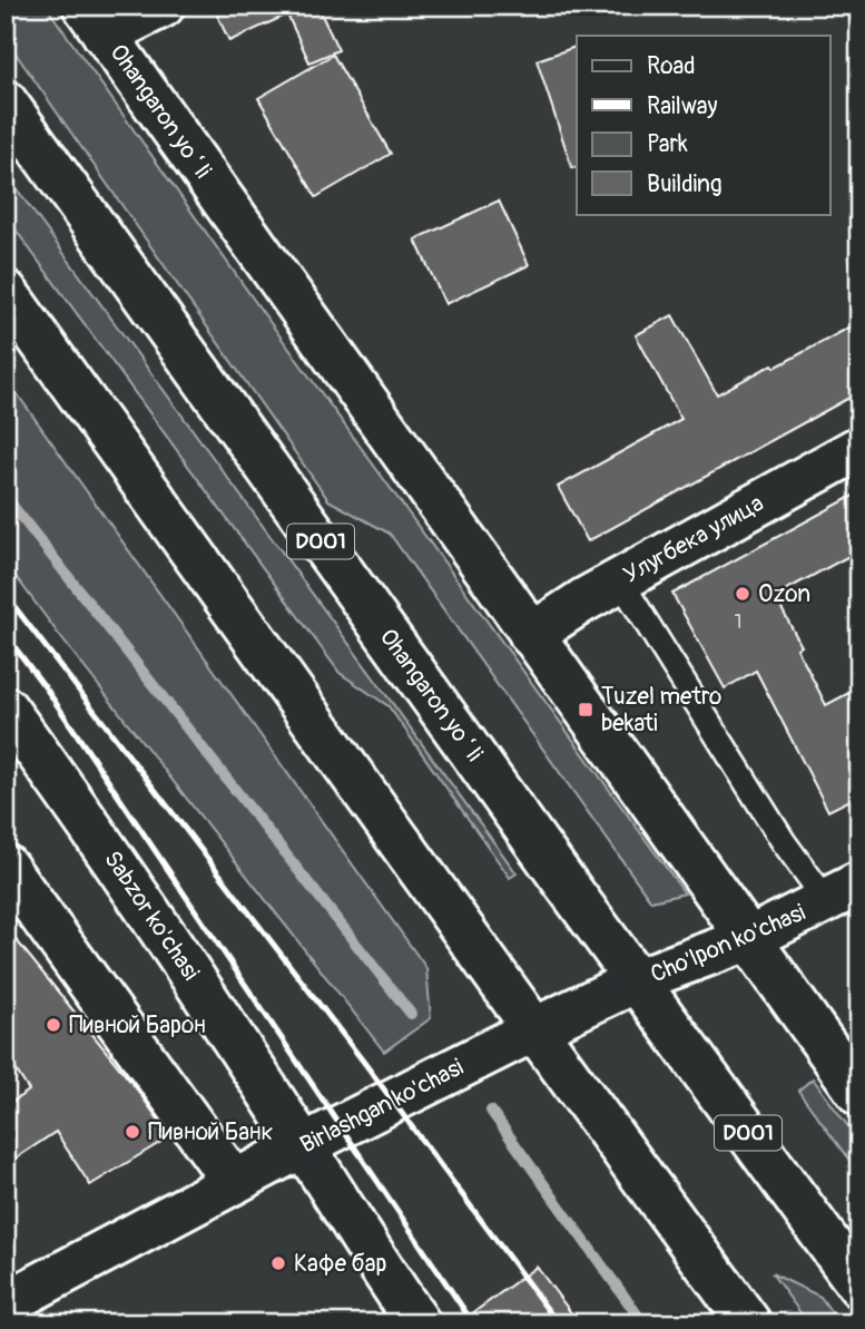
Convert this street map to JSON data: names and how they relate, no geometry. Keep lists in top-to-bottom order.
{
  "streets": {
    "main road": [
      "Ohangaron yoʻli",
      "Улугбека улица",
      "D001",
      "Sabzor ko'chasi",
      "Cho'lpon ko'chasi",
      "Birlashgan ko'chasi"
    ]
  },
  "crossings": [
    ["Ohangaron yoʻli", "Улугбека улица"],
    ["Ohangaron yoʻli", "Cho'lpon ko'chasi"],
    ["Ohangaron yoʻli", "Birlashgan ko'chasi"],
    ["Sabzor ko'chasi", "Birlashgan ko'chasi"],
    ["Cho'lpon ko'chasi", "Birlashgan ko'chasi"]
  ],
  "places": {
    "other": [
      "Ozon",
      "Пивной Барон",
      "Пивной Банк",
      "Кафе бар"
    ],
    "transit": ["Tuzel metro bekati"]
  },
  "house_numbers": ["1"],
  "legend": [
    "Road",
    "Railway",
    "Park",
    "Building"
  ]
}
